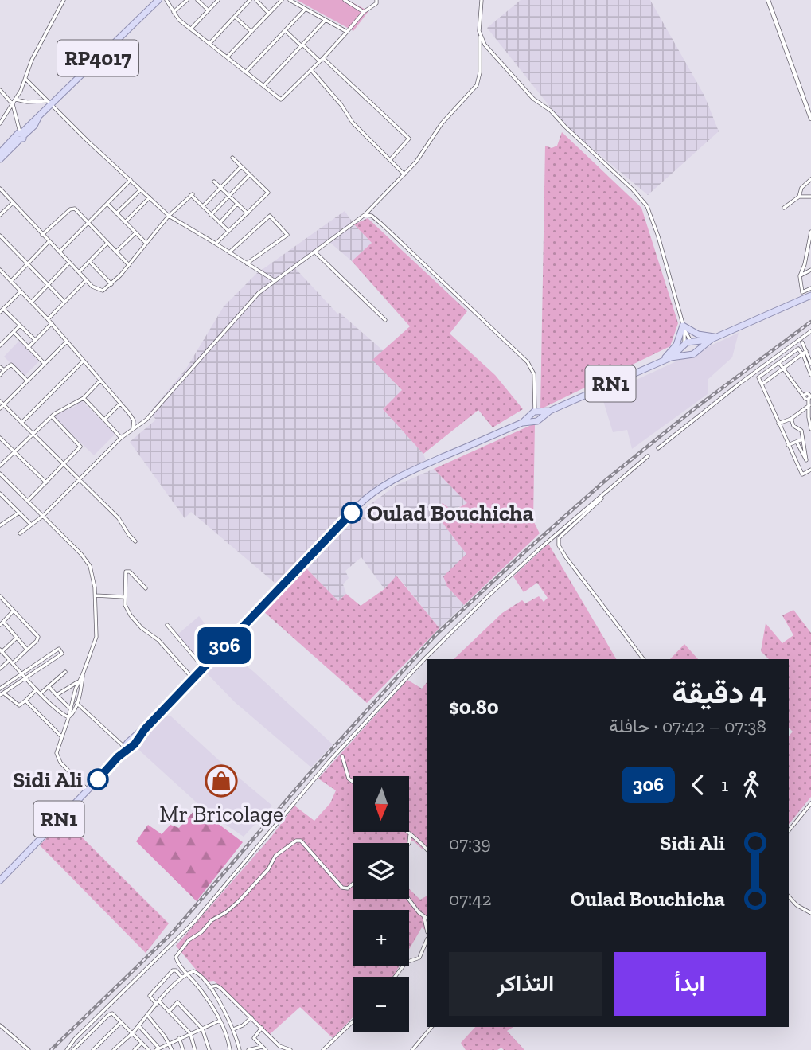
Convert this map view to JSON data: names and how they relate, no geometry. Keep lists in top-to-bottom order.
{
  "streets": {
    "main road": ["RP4017", "RN1"]
  },
  "places": {
    "other": ["Oulad Bouchicha", "Sidi Ali"],
    "shop": ["Mr Bricolage"]
  },
  "lines": ["bus line 306"],
  "north": "bottom",
  "page": {
    "on_map": "306",
    "heading": ["4 دقيقة", "07:38 – 07:42 · حافلة", "$0.80"],
    "legs": ["1", "306"],
    "map_buttons": ["+", "−"],
    "list": [
      {
        "name": "Sidi Ali",
        "value": "07:39"
      },
      {
        "name": "Oulad Bouchicha",
        "value": "07:42"
      }
    ],
    "buttons": ["ابدأ", "التذاكر"]
  }
}
